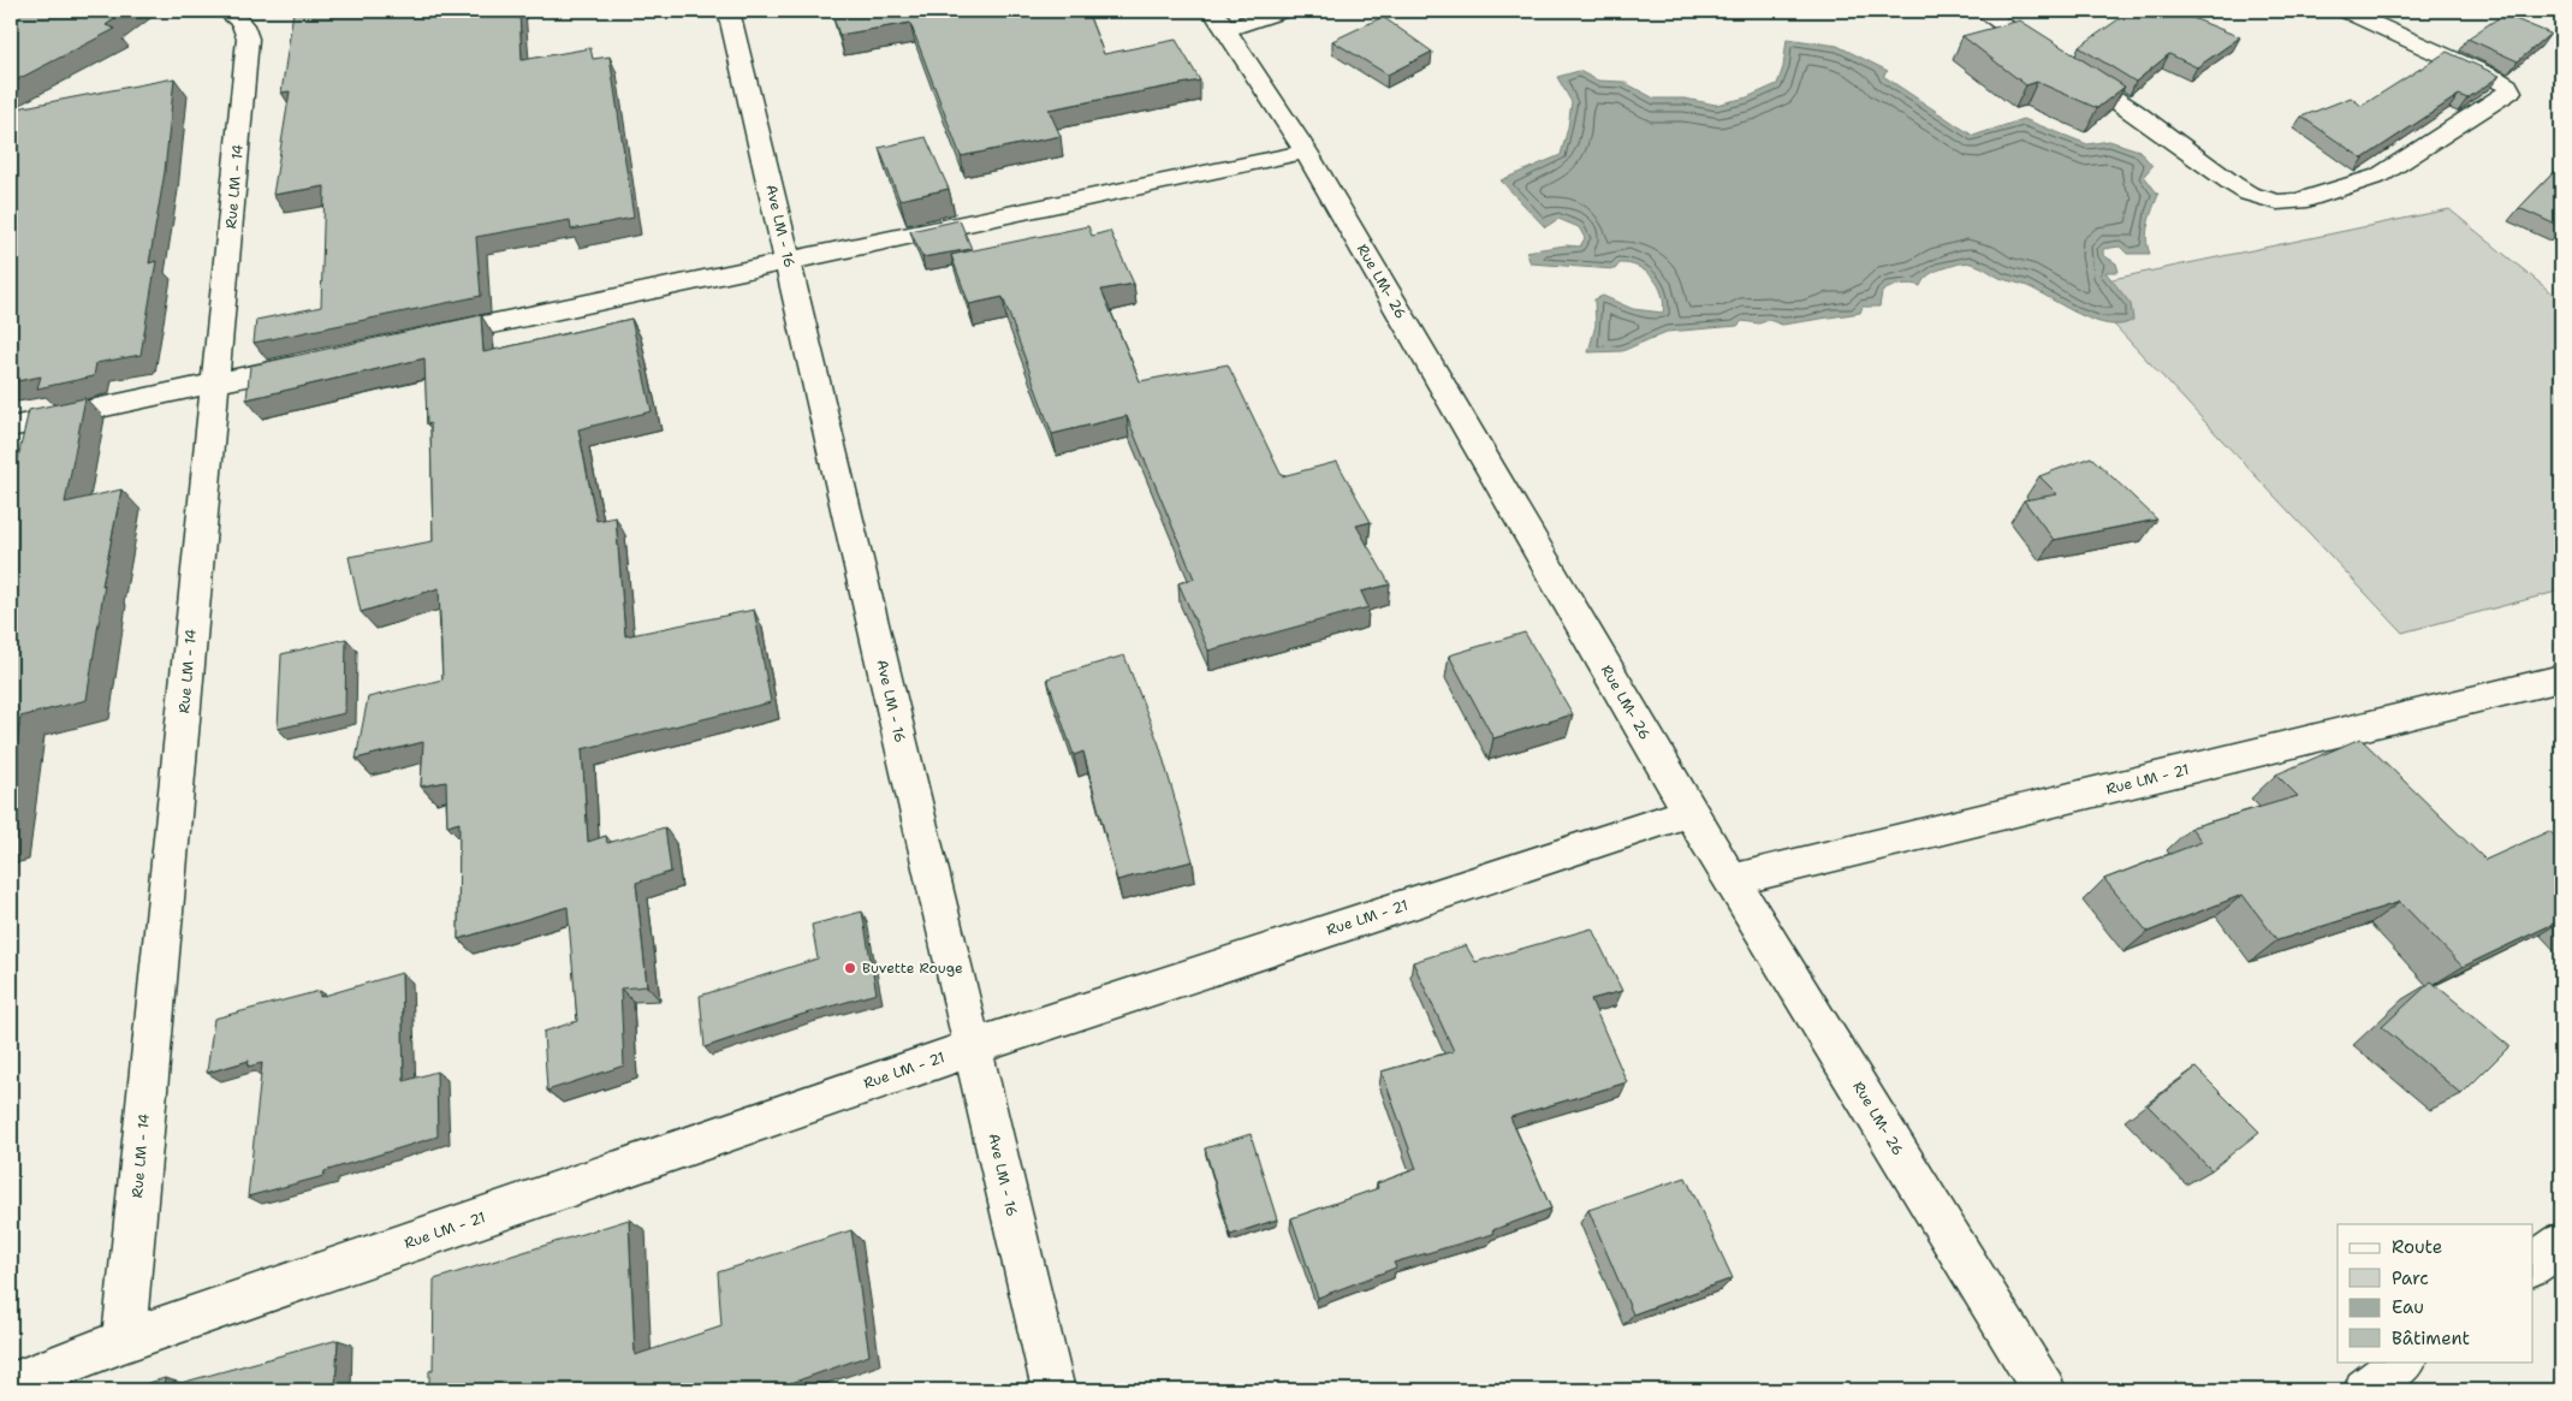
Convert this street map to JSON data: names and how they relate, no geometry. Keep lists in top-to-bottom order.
{
  "streets": {
    "street": [
      "Rue LM - 14",
      "Ave LM - 16",
      "Rue LM- 26",
      "Rue LM - 21"
    ]
  },
  "crossings": [
    ["Rue LM - 14", "Rue LM - 21"],
    ["Ave LM - 16", "Rue LM - 21"],
    ["Rue LM- 26", "Rue LM - 21"]
  ],
  "places": ["Buvette Rouge"],
  "legend": [
    "Route",
    "Parc",
    "Eau",
    "Bâtiment"
  ]
}
